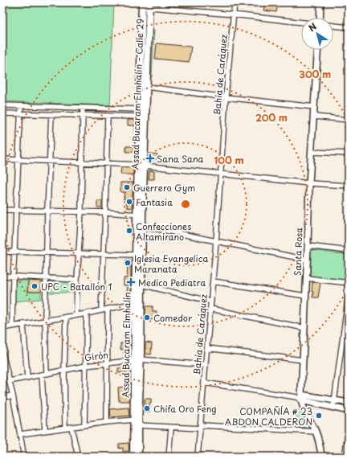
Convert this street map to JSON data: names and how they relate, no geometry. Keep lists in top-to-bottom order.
{
  "streets": {
    "main road": ["Assad Bucaram Elmhalín - Calle 29", "Assad Bucaram Elmhalín"],
    "street": ["Bahía de Caráquez", "Santa Rosa", "Girón"]
  },
  "crossings": [
    ["Bahía de Caráquez", "Girón"],
    ["Assad Bucaram Elmhalín - Calle 29", "Assad Bucaram Elmhalín"],
    ["Assad Bucaram Elmhalín", "Girón"]
  ],
  "places": {
    "health": ["Sana Sana", "Medico Pediatra"],
    "other": [
      "Guerrero Gym",
      "Fantasia",
      "Confecciones Altamirano",
      "Iglesia Evangelica Maranata",
      "UPC - Batallón 1",
      "Comedor",
      "Chifa Oro Feng",
      "COMPAÑÍA # 23 ABDON CALDERON"
    ]
  },
  "north": "top left",
  "rings": ["300 m", "200 m", "100 m"]
}
